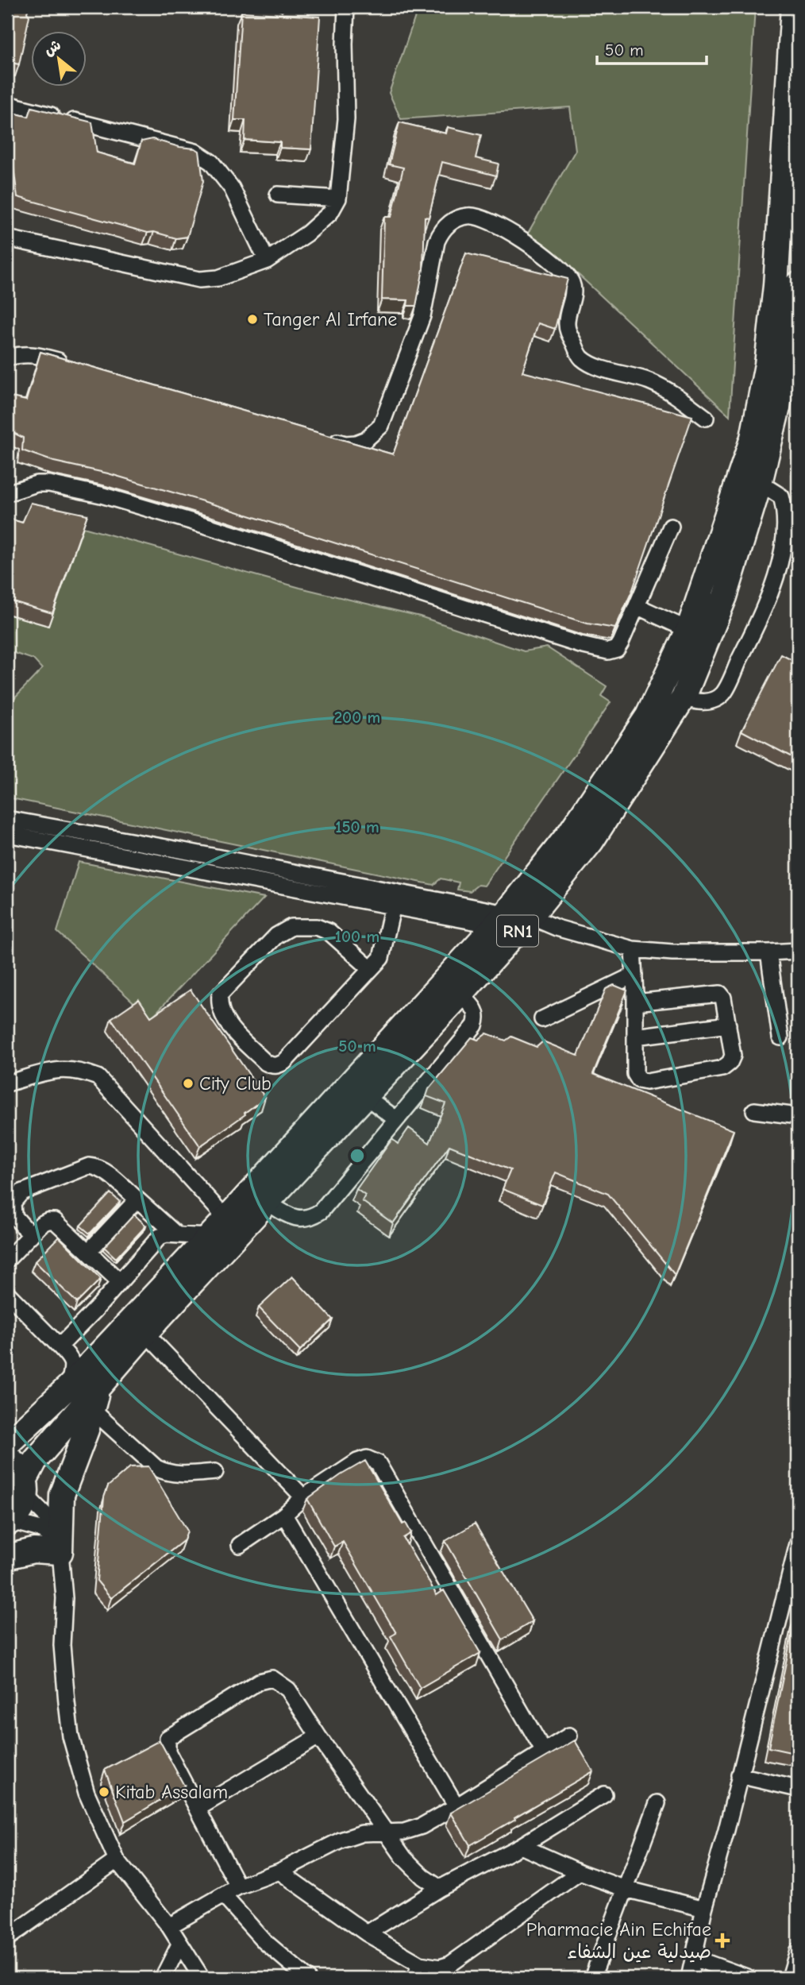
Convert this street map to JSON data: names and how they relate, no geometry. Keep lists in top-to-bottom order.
{
  "streets": {
    "highway": ["RN1"]
  },
  "places": {
    "other": ["Tanger Al Irfane", "City Club", "Kitab Assalam"],
    "health": ["Pharmacie Ain Echifae صيدلية عين الشفاء"]
  },
  "scale_bar": "50 m",
  "north": "top left",
  "rings": [
    "200 m",
    "150 m",
    "100 m",
    "50 m"
  ]
}
